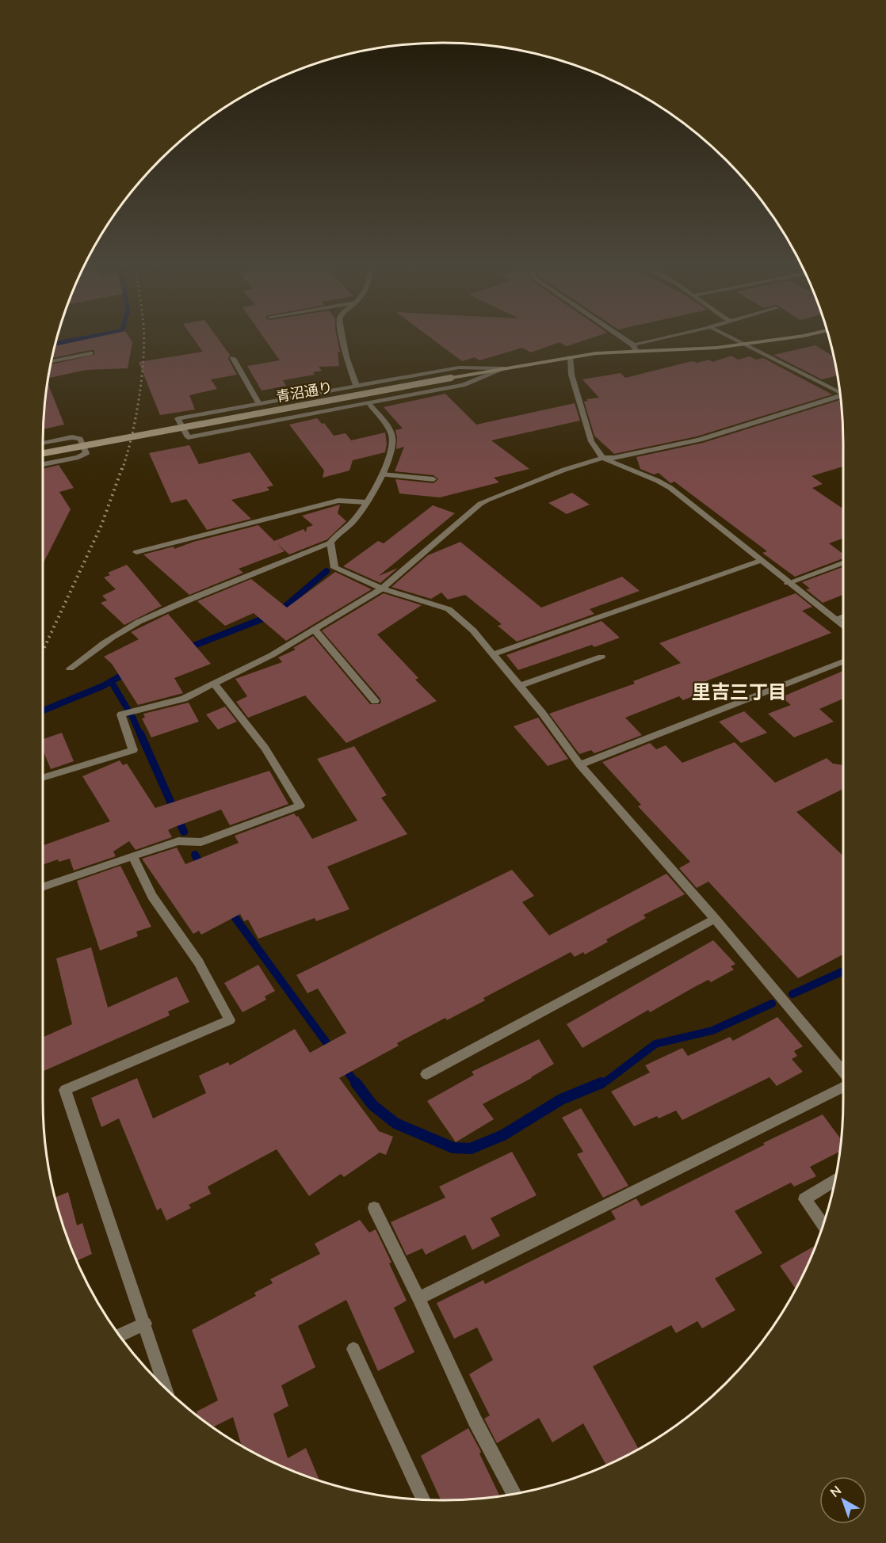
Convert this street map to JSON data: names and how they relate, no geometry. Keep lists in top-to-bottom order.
{
  "streets": {
    "street": ["青沼通り"]
  },
  "districts": ["里吉三丁目"],
  "north": "top left"
}
